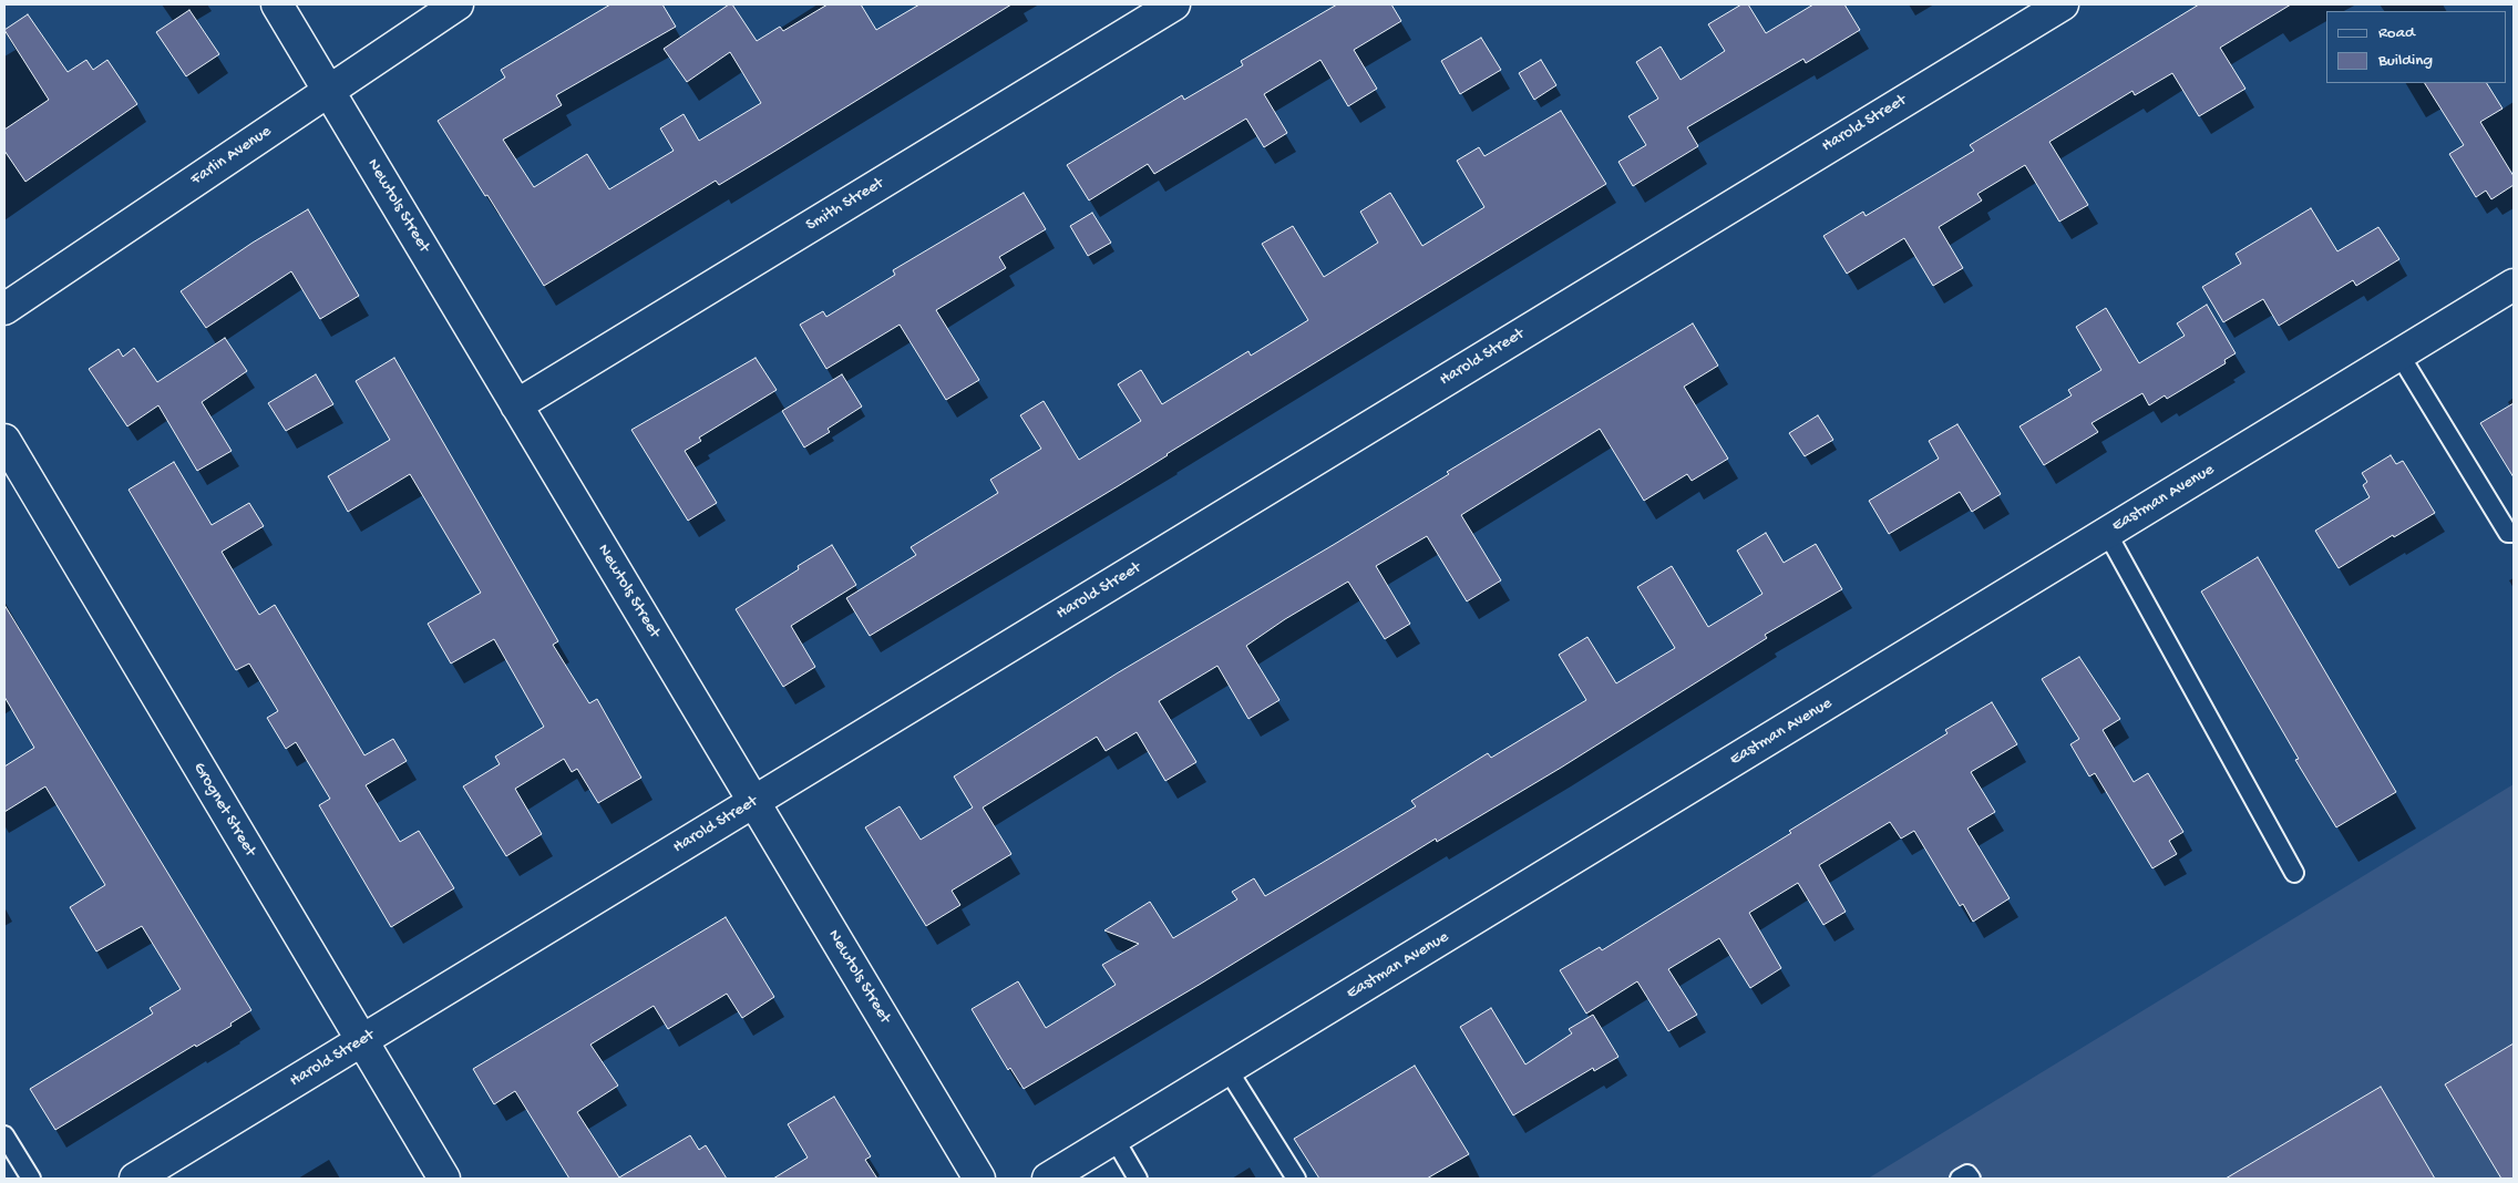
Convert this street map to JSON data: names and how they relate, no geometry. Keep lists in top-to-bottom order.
{
  "streets": {
    "street": [
      "Harold Street",
      "Farlin Avenue",
      "Smith Street",
      "Newtols Street",
      "Eastman Avenue",
      "Grognet Street"
    ]
  },
  "crossings": [
    ["Harold Street", "Newtols Street"],
    ["Harold Street", "Grognet Street"],
    ["Farlin Avenue", "Newtols Street"],
    ["Smith Street", "Newtols Street"]
  ],
  "legend": ["Road", "Building"]
}
